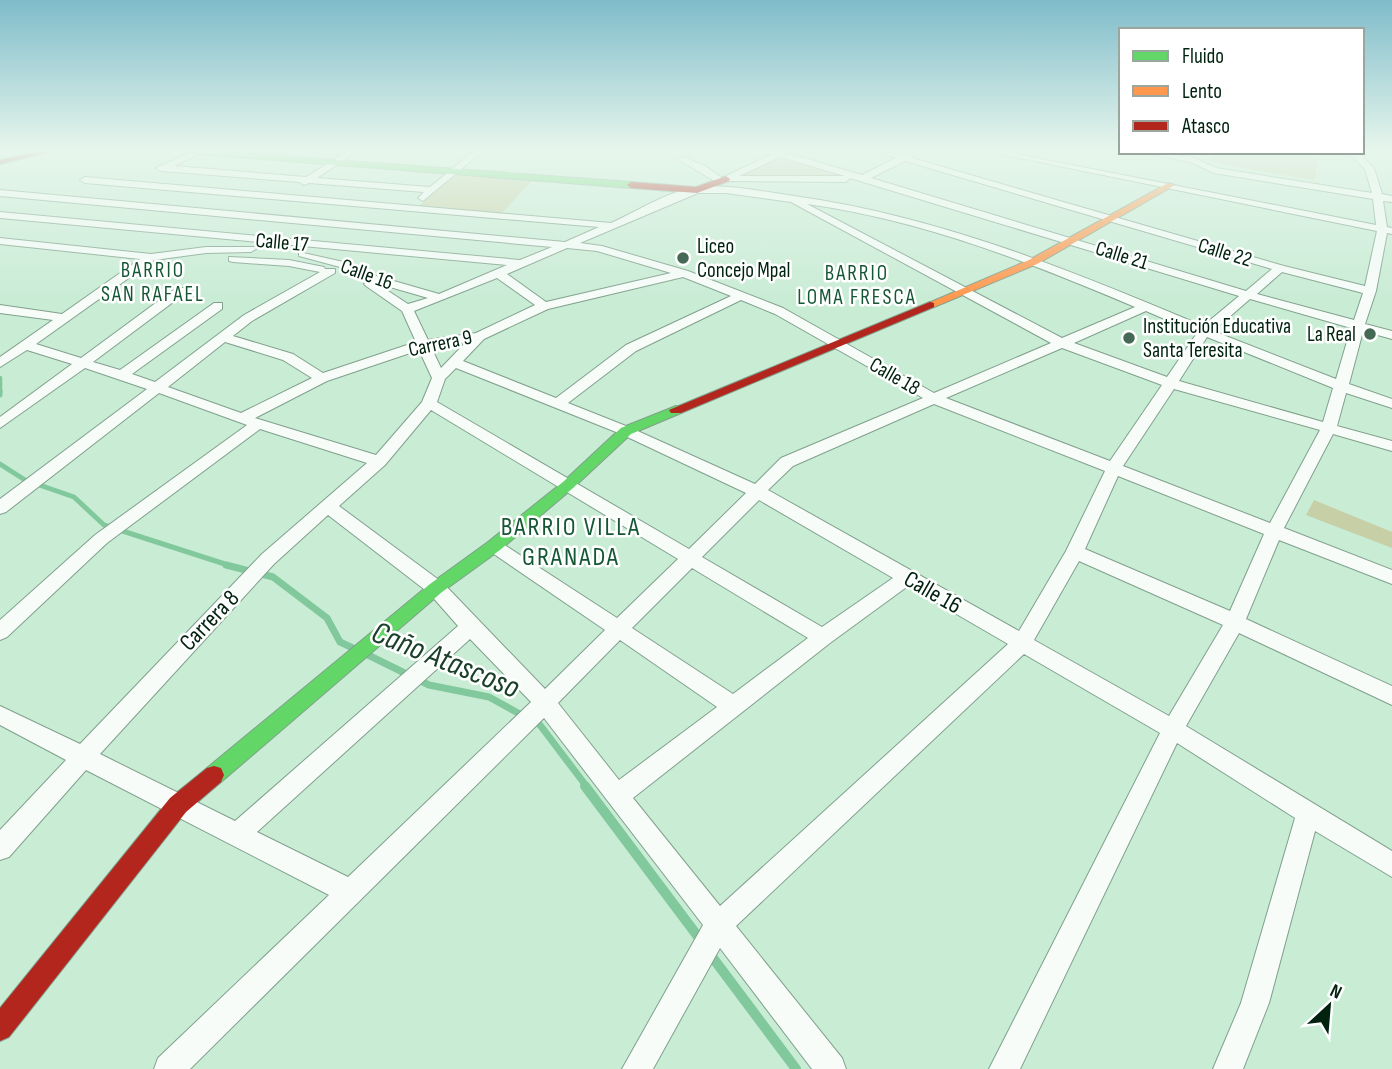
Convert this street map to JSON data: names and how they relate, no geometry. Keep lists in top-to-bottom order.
{
  "streets": {
    "street": [
      "Calle 17",
      "Calle 22",
      "Calle 21",
      "Calle 16",
      "Carrera 9",
      "Calle 18",
      "Carrera 8"
    ]
  },
  "crossings": [
    ["Calle 16", "Carrera 9"],
    ["Calle 16", "Carrera 8"],
    ["Carrera 9", "Calle 18"],
    ["Carrera 9", "Carrera 8"]
  ],
  "districts": ["BARRIO SAN RAFAEL", "BARRIO LOMA FRESCA", "BARRIO VILLA GRANADA"],
  "water": ["Caño Atascoso"],
  "places": ["Liceo Concejo Mpal", "La Real", "Institución Educativa Santa Teresita"],
  "legend": ["Fluido", "Lento", "Atasco"],
  "north": "top right"
}
